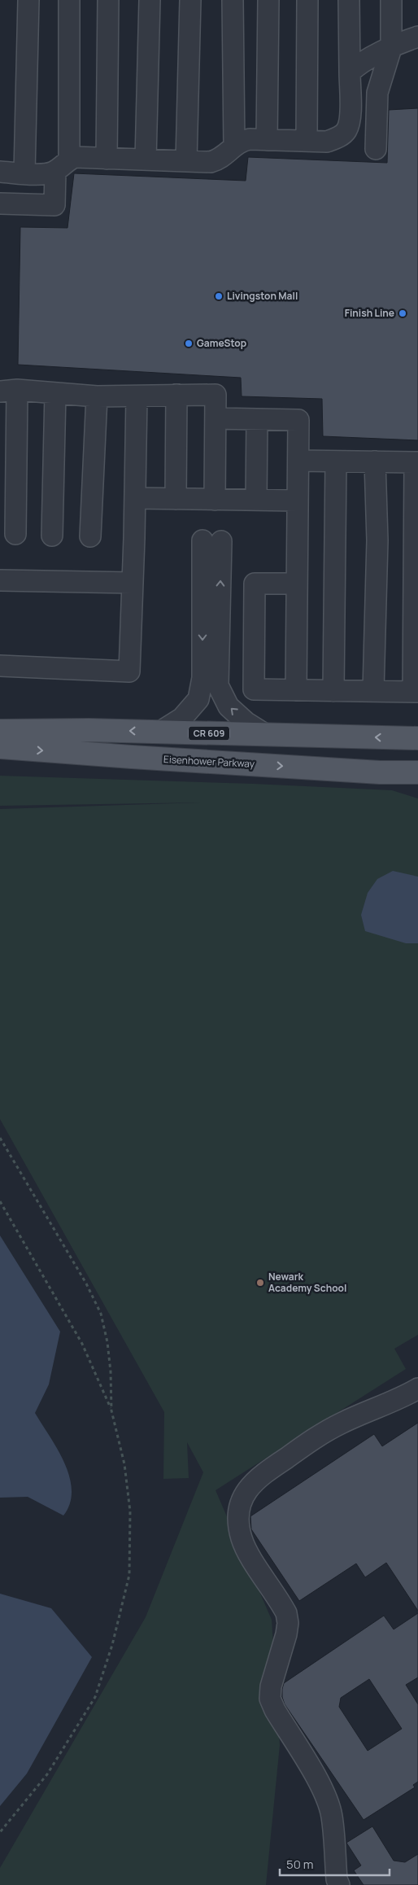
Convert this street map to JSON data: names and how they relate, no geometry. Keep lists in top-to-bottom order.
{
  "streets": {
    "main road": ["CR 609", "Eisenhower Parkway"]
  },
  "places": [
    "Livingston Mall",
    "Finish Line",
    "GameStop",
    "Newark Academy School"
  ],
  "scale_bar": "50 m"
}
